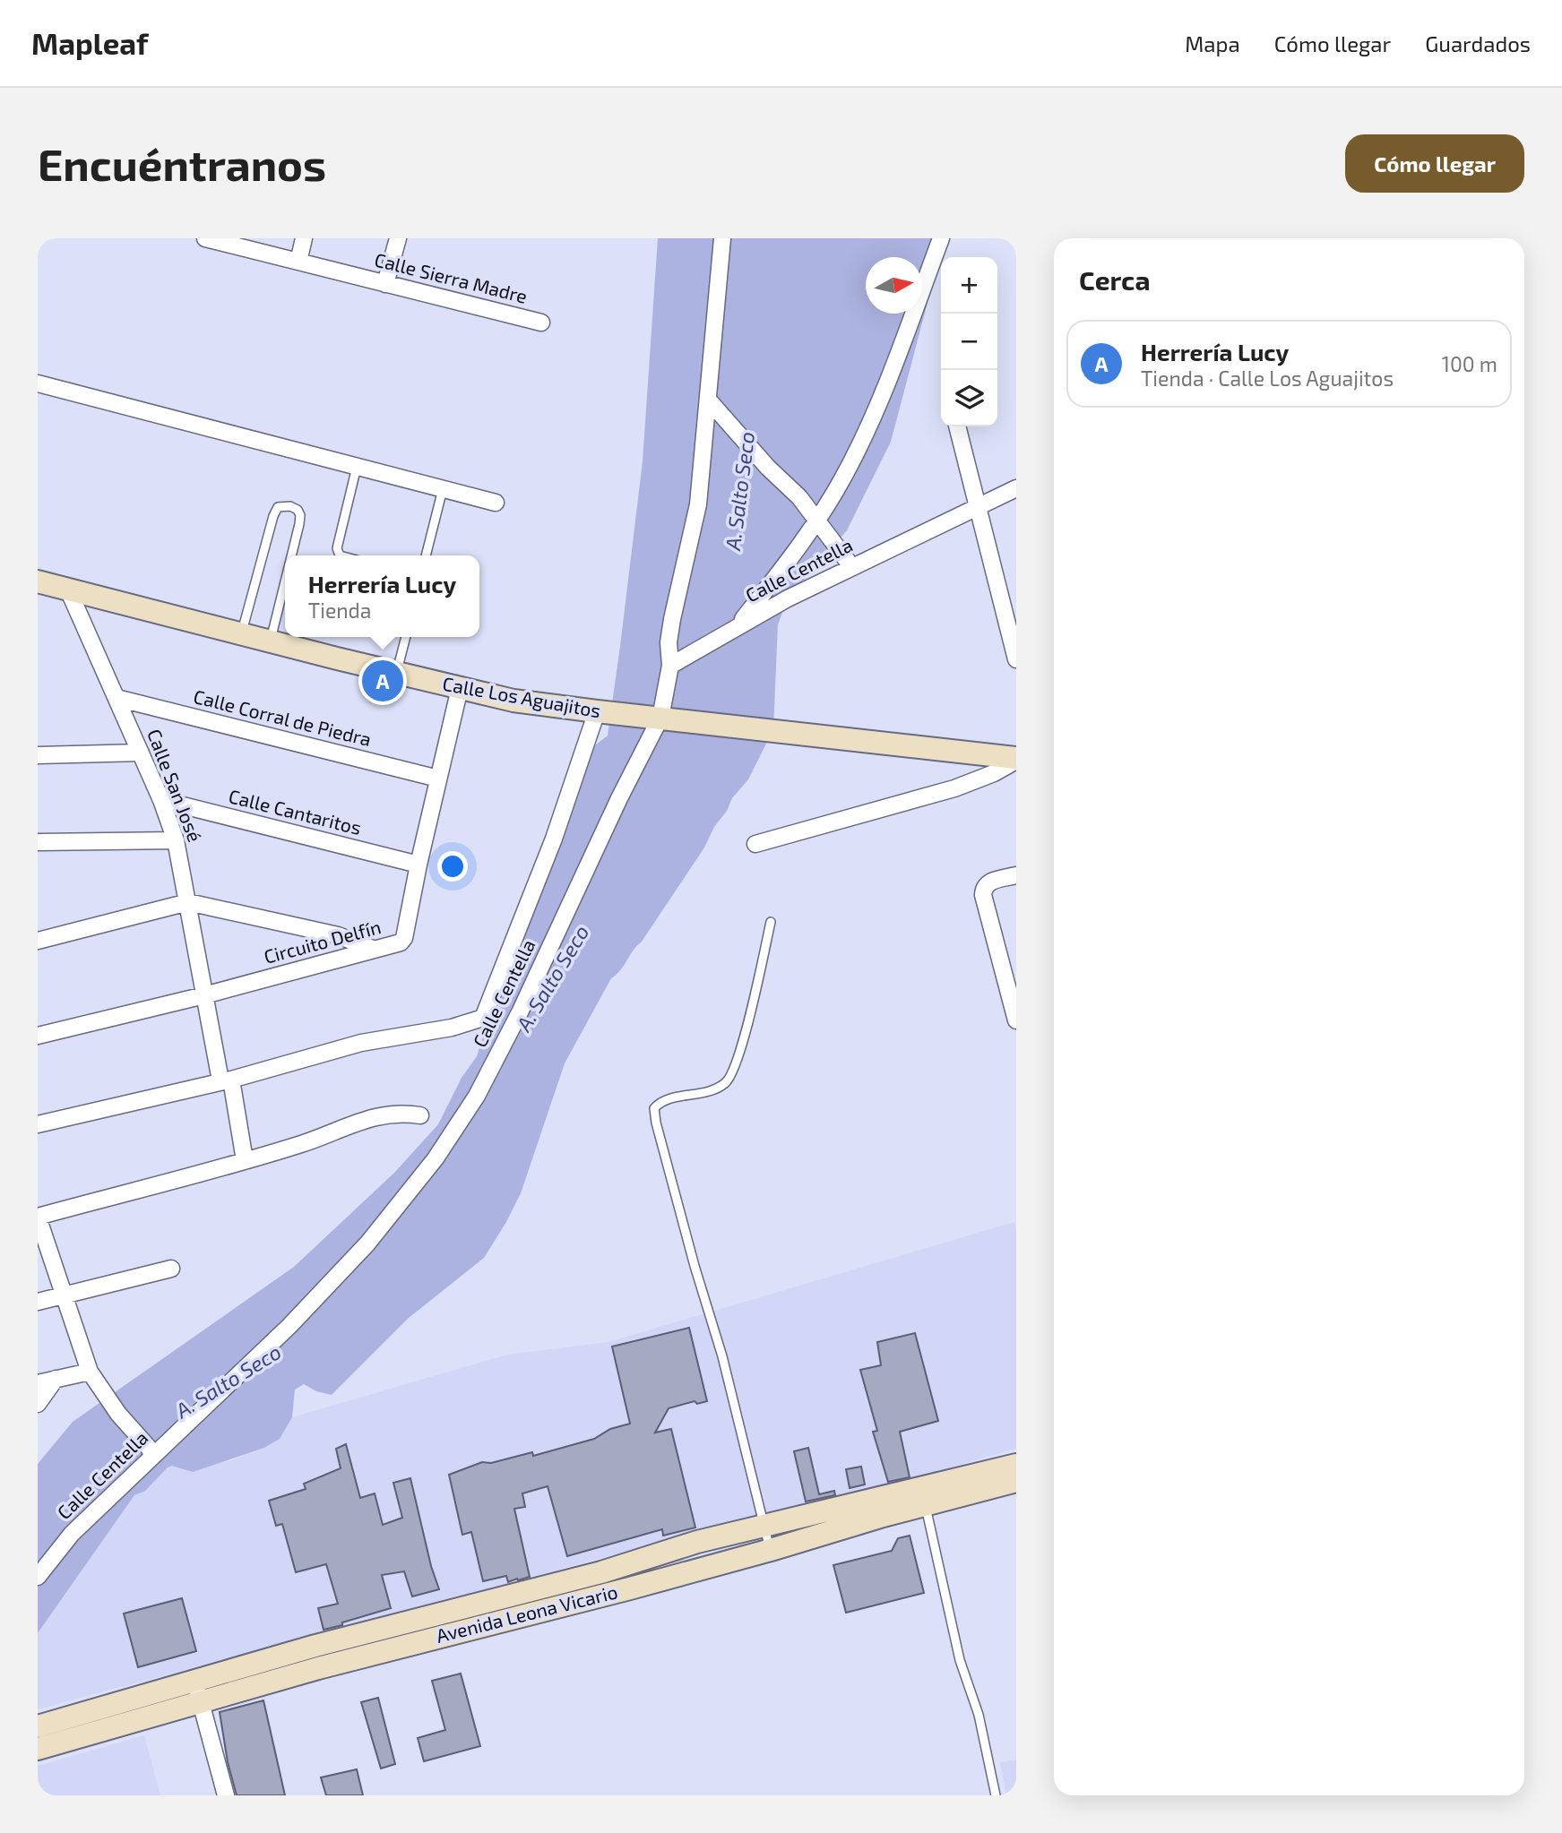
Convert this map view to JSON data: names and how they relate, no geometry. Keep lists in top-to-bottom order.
{
  "streets": {
    "street": [
      "Calle Sierra Madre",
      "Calle Centella",
      "Calle Los Aguajitos",
      "Calle Corral de Piedra",
      "Calle San José",
      "Calle Cantaritos",
      "Circuito Delfín",
      "Avenida Leona Vicario"
    ]
  },
  "crossings": [
    ["Calle Centella", "Calle Los Aguajitos"],
    ["Calle Los Aguajitos", "Calle San José"],
    ["Calle Los Aguajitos", "Circuito Delfín"],
    ["Calle Corral de Piedra", "Calle San José"],
    ["Calle Corral de Piedra", "Circuito Delfín"],
    ["Calle San José", "Calle Cantaritos"],
    ["Calle San José", "Circuito Delfín"],
    ["Calle Cantaritos", "Circuito Delfín"]
  ],
  "water": ["A. Salto Seco"],
  "north": "right",
  "page": {
    "header": "Mapleaf",
    "nav": ["Mapa", "Cómo llegar", "Guardados"],
    "buttons": "Cómo llegar",
    "title": "Encuéntranos",
    "heading": "Cerca",
    "map_buttons": ["+", "−"],
    "list": [
      {
        "mark": "A",
        "name": "Herrería Lucy",
        "note": "Tienda · Calle Los Aguajitos",
        "value": "100 m"
      }
    ],
    "popup": ["Herrería Lucy", "Tienda"],
    "pins": "A"
  }
}
